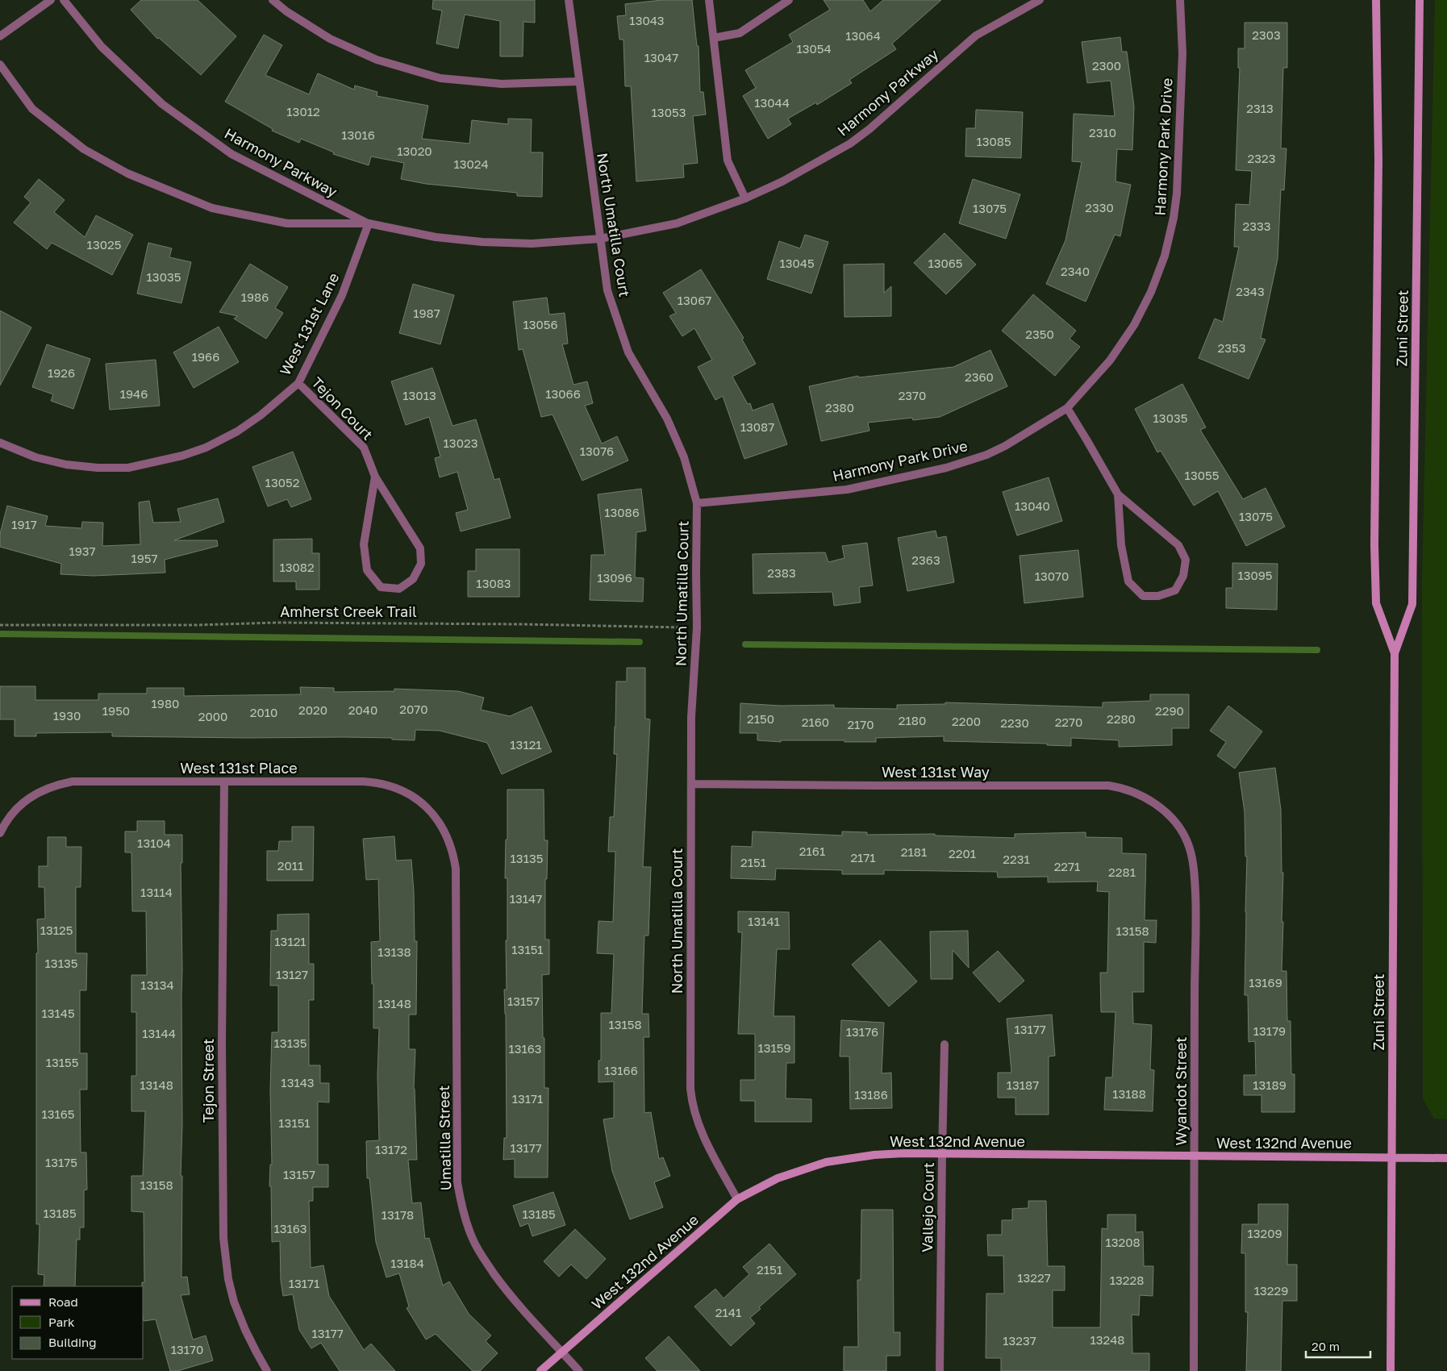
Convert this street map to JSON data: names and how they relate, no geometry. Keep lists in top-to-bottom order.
{
  "streets": {
    "main road": ["Zuni Street", "West 132nd Avenue"],
    "street": [
      "Harmony Parkway",
      "Harmony Park Drive",
      "North Umatilla Court",
      "West 131st Lane",
      "Tejon Court",
      "West 131st Place",
      "West 131st Way",
      "Tejon Street",
      "Wyandot Street",
      "Umatilla Street",
      "Vallejo Court"
    ],
    "path": ["Amherst Creek Trail"]
  },
  "crossings": [
    ["Harmony Parkway", "North Umatilla Court"],
    ["Harmony Parkway", "West 131st Lane"],
    ["Harmony Park Drive", "North Umatilla Court"],
    ["North Umatilla Court", "Amherst Creek Trail"],
    ["North Umatilla Court", "West 131st Way"],
    ["North Umatilla Court", "West 132nd Avenue"],
    ["West 131st Lane", "Tejon Court"],
    ["Zuni Street", "West 132nd Avenue"],
    ["West 131st Place", "Tejon Street"],
    ["West 131st Place", "Umatilla Street"],
    ["West 131st Way", "Wyandot Street"],
    ["Wyandot Street", "West 132nd Avenue"],
    ["Umatilla Street", "West 132nd Avenue"],
    ["West 132nd Avenue", "Vallejo Court"]
  ],
  "house_numbers": [
    "13043",
    "2303",
    "13064",
    "13054",
    "13047",
    "2300",
    "13044",
    "2313",
    "13012",
    "13053",
    "2310",
    "13016",
    "13085",
    "13020",
    "2323",
    "13024",
    "2330",
    "13075",
    "2333",
    "13025",
    "13045",
    "13065",
    "2340",
    "13035",
    "2343",
    "1986",
    "13067",
    "1987",
    "13056",
    "2350",
    "2353",
    "1966",
    "1926",
    "2360",
    "1946",
    "13066",
    "13013",
    "2370",
    "2380",
    "13035",
    "13087",
    "13023",
    "13076",
    "13055",
    "13052",
    "13040",
    "13086",
    "13075",
    "1917",
    "1937",
    "1957",
    "2363",
    "13082",
    "2383",
    "13095",
    "13070",
    "13096",
    "13083",
    "1980",
    "2070",
    "2020",
    "2040",
    "1950",
    "2290",
    "2010",
    "1930",
    "2000",
    "2150",
    "2280",
    "2180",
    "2200",
    "2160",
    "2270",
    "2230",
    "2170",
    "13121",
    "13104",
    "2161",
    "2181",
    "2201",
    "2171",
    "13135",
    "2231",
    "2151",
    "2011",
    "2271",
    "2281",
    "13114",
    "13147",
    "13141",
    "13125",
    "13158",
    "13121",
    "13151",
    "13138",
    "13135",
    "13127",
    "13169",
    "13134",
    "13157",
    "13148",
    "13145",
    "13158",
    "13177",
    "13179",
    "13176",
    "13144",
    "13135",
    "13159",
    "13163",
    "13155",
    "13166",
    "13143",
    "13148",
    "13187",
    "13189",
    "13188",
    "13186",
    "13171",
    "13165",
    "13151",
    "13177",
    "13172",
    "13175",
    "13157",
    "13158",
    "13185",
    "13185",
    "13178",
    "13163",
    "13209",
    "13208",
    "13184",
    "2151",
    "13227",
    "13228",
    "13171",
    "13229",
    "2141",
    "13177",
    "13248",
    "13237",
    "13170"
  ],
  "legend": ["Road", "Park", "Building"],
  "scale_bar": "20 m"
}
